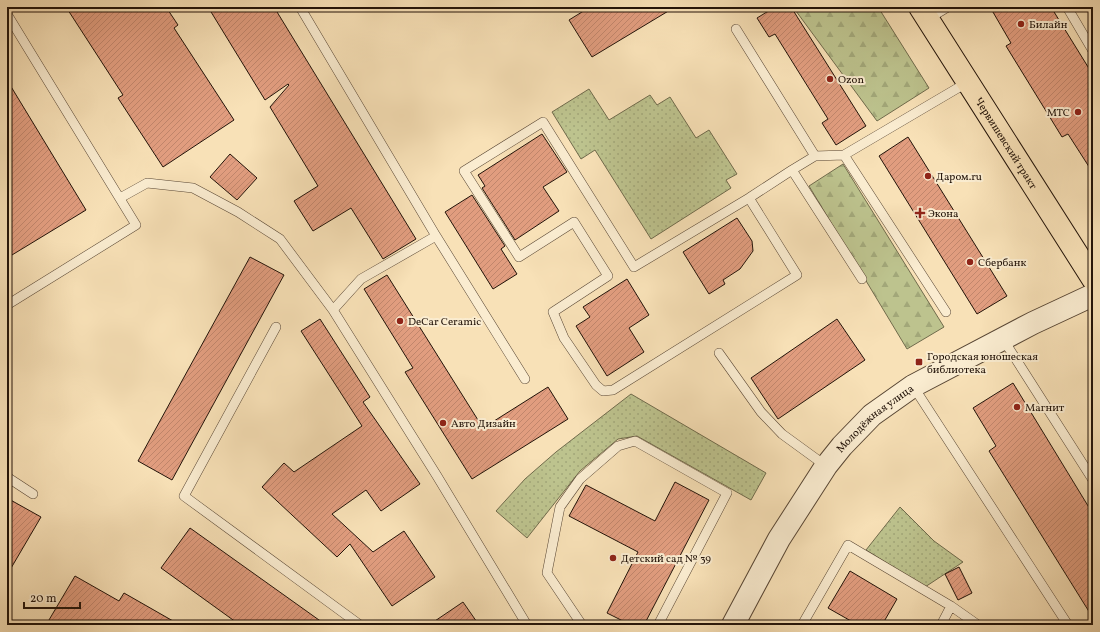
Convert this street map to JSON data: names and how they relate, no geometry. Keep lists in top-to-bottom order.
{
  "streets": {
    "main road": ["Червишевский тракт"],
    "street": ["Молодёжная улица"]
  },
  "places": {
    "other": [
      "Билайн",
      "Ozon",
      "МТС",
      "Даром.ru",
      "Сбербанк",
      "DeCar Ceramic",
      "Магнит",
      "Авто Дизайн",
      "Детский сад № 39"
    ],
    "health": ["Экона"],
    "transit": ["Городская юношеская библиотека"]
  },
  "scale_bar": "20 m"
}
